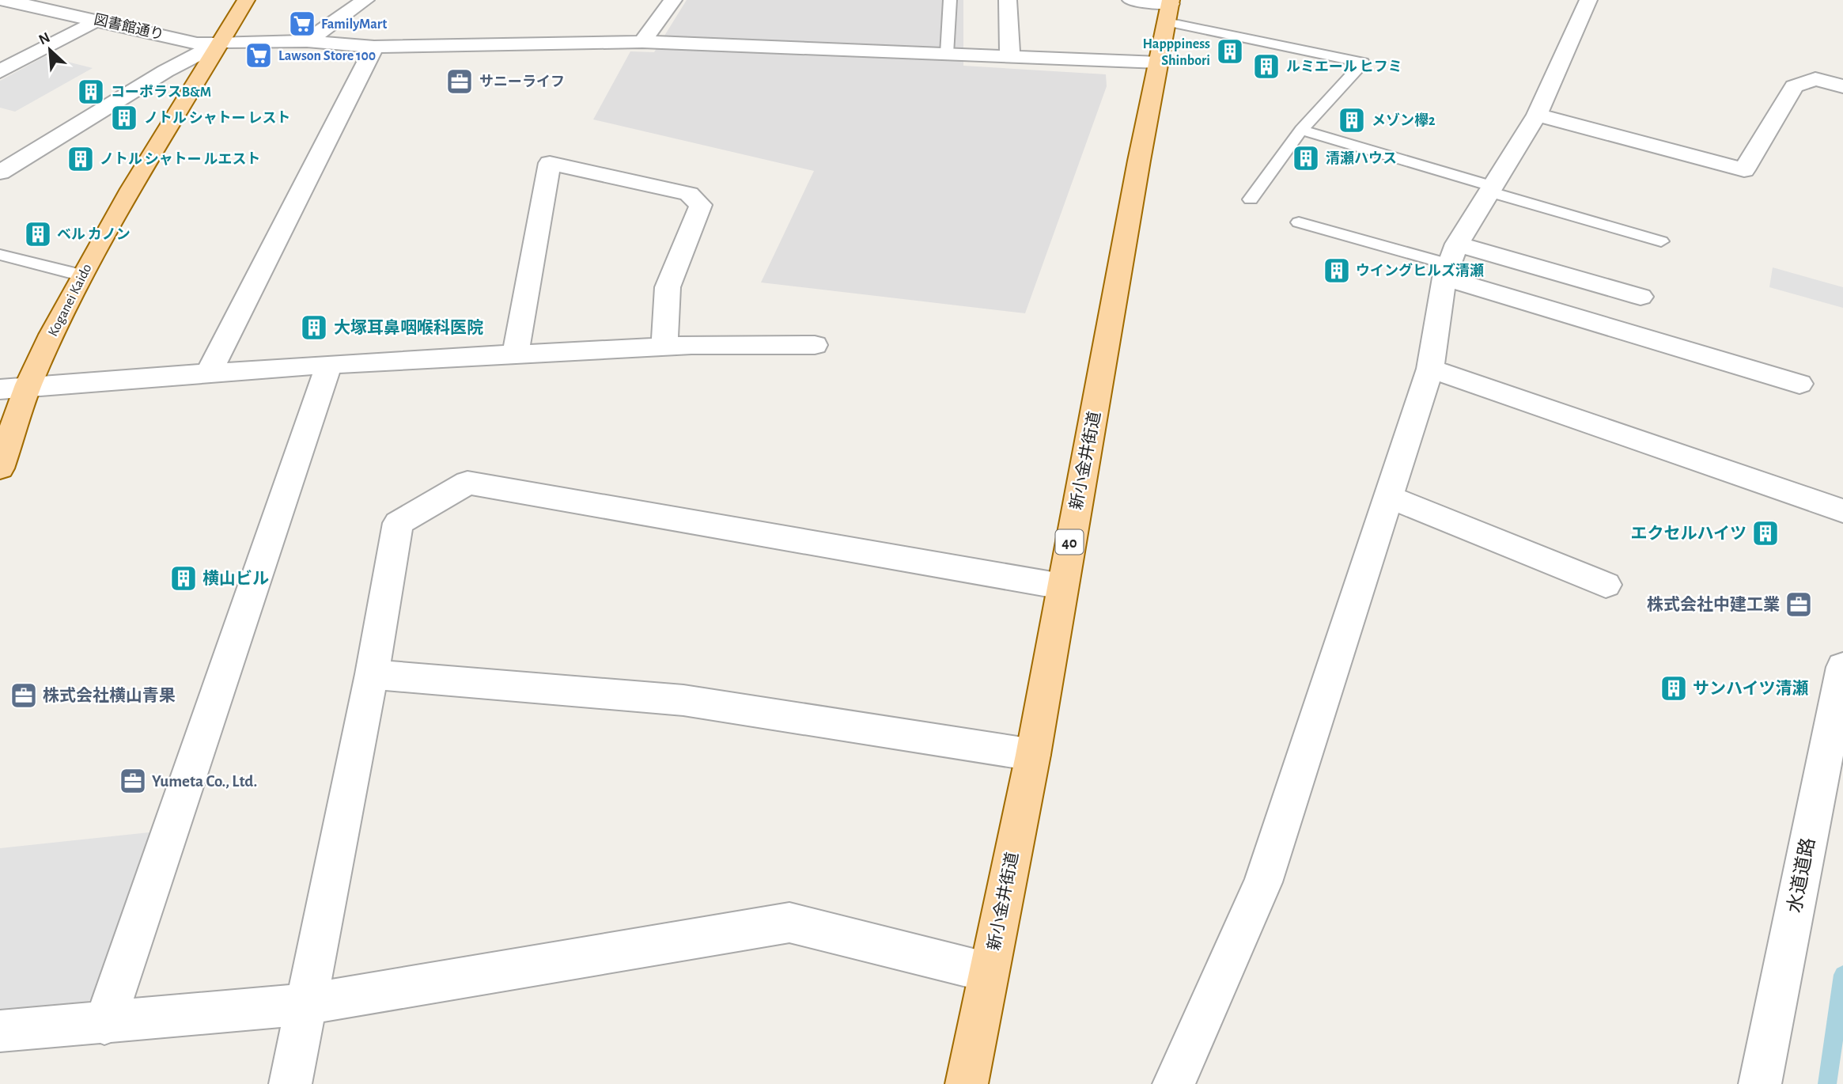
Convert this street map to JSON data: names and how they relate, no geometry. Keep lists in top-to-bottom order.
{
  "streets": {
    "main road": ["Koganei Kaido", "新小金井街道", "40"],
    "street": ["図書館通り", "水道道路"]
  },
  "crossings": [
    ["図書館通り", "Koganei Kaido"],
    ["図書館通り", "新小金井街道"]
  ],
  "places": {
    "supermarket": ["FamilyMart", "Lawson Store 100"],
    "building": [
      "Happpiness Shinbori",
      "ルミエール ヒフミ",
      "コーポラスB&M",
      "ノトル シャトー レスト",
      "メゾン欅2",
      "清瀬ハウス",
      "ノトル シャトー ルエスト",
      "ベル カノン",
      "ウイングヒルズ清瀬",
      "大塚耳鼻咽喉科医院",
      "エクセルハイツ",
      "横山ビル",
      "サンハイツ清瀬"
    ],
    "office": [
      "サニーライフ",
      "株式会社中建工業",
      "株式会社横山青果",
      "Yumeta Co., Ltd."
    ]
  },
  "north": "top left"
}
